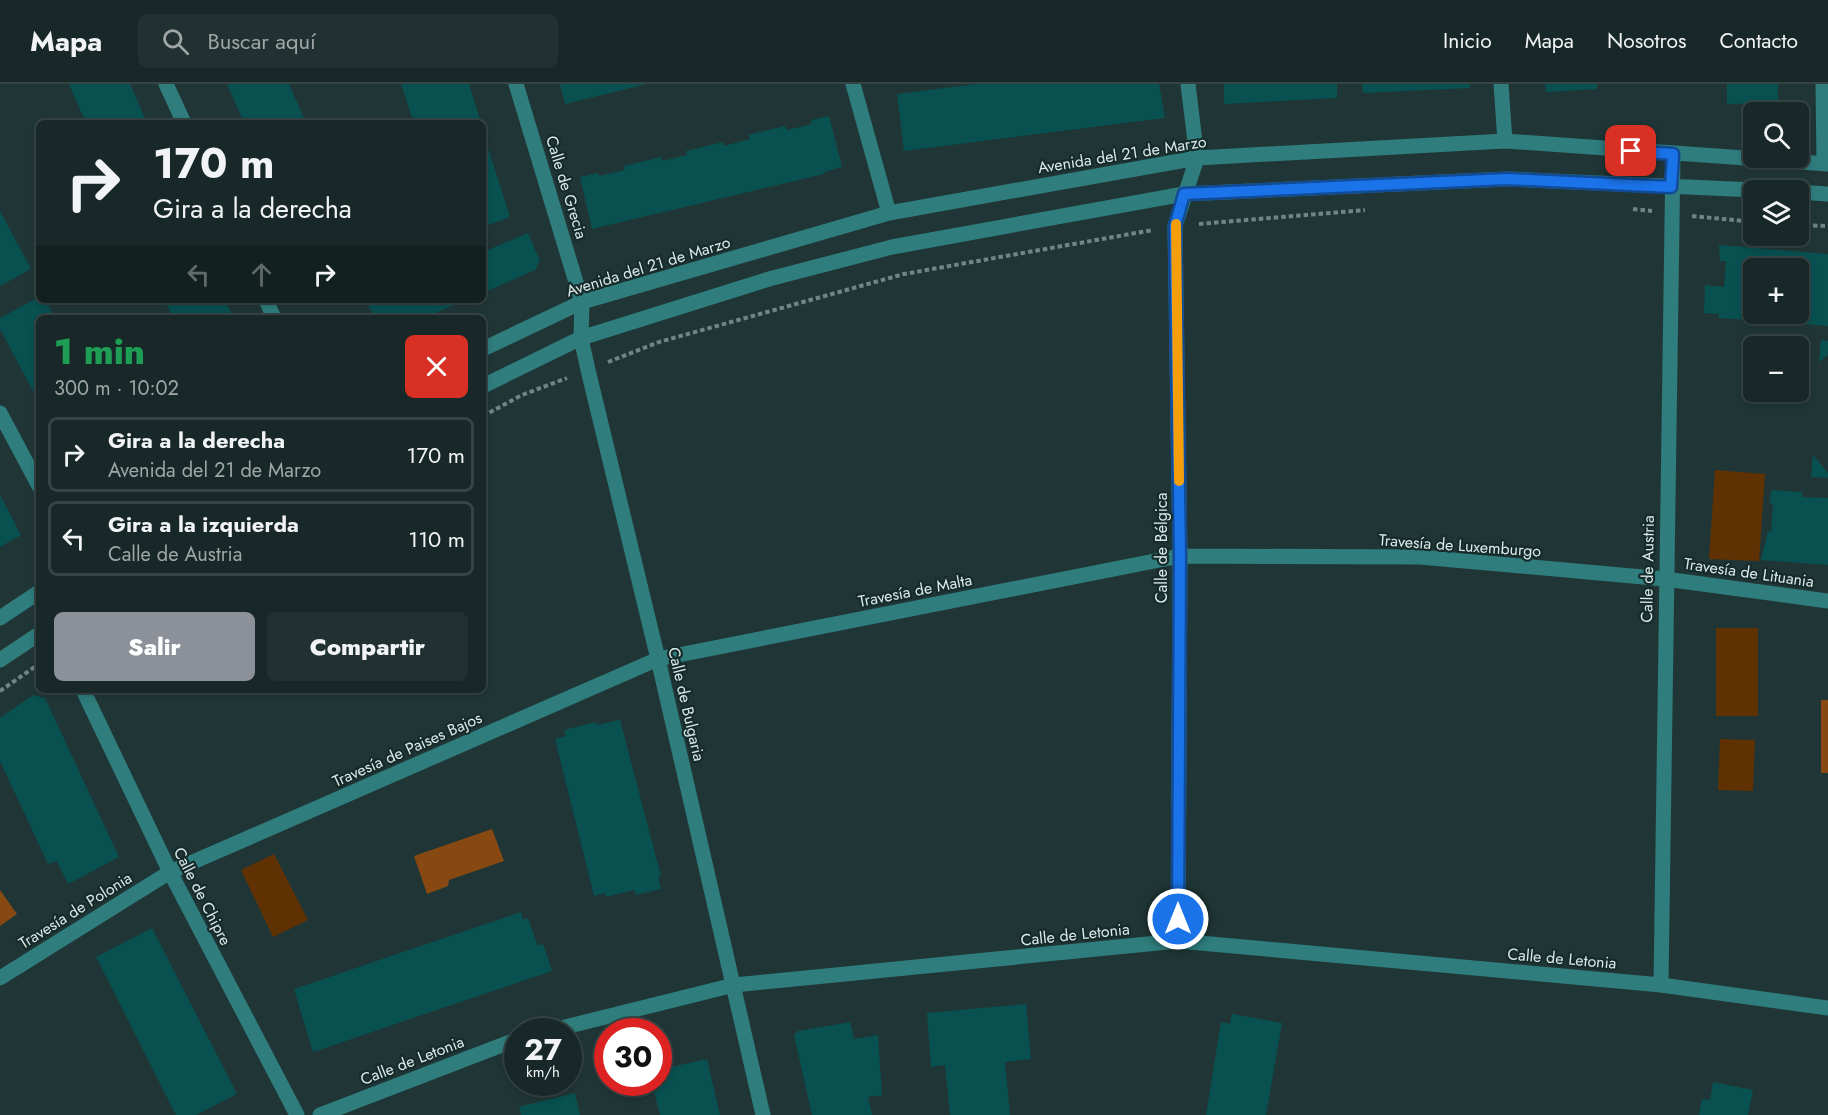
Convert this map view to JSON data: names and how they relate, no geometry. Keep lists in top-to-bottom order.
{
  "streets": {
    "street": [
      "Avenida del 21 de Marzo",
      "Calle de Grecia",
      "Travesía de Luxemburgo",
      "Calle de Bélgica",
      "Calle de Austria",
      "Travesía de Lituania",
      "Travesía de Malta",
      "Calle de Bulgaria",
      "Travesía de Paises Bajos",
      "Calle de Chipre",
      "Travesía de Polonia",
      "Calle de Letonia"
    ]
  },
  "crossings": [
    ["Avenida del 21 de Marzo", "Calle de Grecia"],
    ["Avenida del 21 de Marzo", "Calle de Bélgica"],
    ["Avenida del 21 de Marzo", "Calle de Austria"],
    ["Avenida del 21 de Marzo", "Calle de Bulgaria"],
    ["Calle de Grecia", "Calle de Bulgaria"],
    ["Travesía de Luxemburgo", "Calle de Bélgica"],
    ["Travesía de Luxemburgo", "Calle de Austria"],
    ["Travesía de Luxemburgo", "Travesía de Lituania"],
    ["Travesía de Luxemburgo", "Travesía de Malta"],
    ["Calle de Bélgica", "Travesía de Malta"],
    ["Calle de Bélgica", "Calle de Letonia"],
    ["Calle de Austria", "Travesía de Lituania"],
    ["Calle de Austria", "Calle de Letonia"],
    ["Travesía de Malta", "Calle de Bulgaria"],
    ["Travesía de Malta", "Travesía de Paises Bajos"],
    ["Calle de Bulgaria", "Travesía de Paises Bajos"],
    ["Calle de Bulgaria", "Calle de Letonia"],
    ["Travesía de Paises Bajos", "Calle de Chipre"],
    ["Travesía de Paises Bajos", "Travesía de Polonia"],
    ["Calle de Chipre", "Travesía de Polonia"]
  ],
  "page": {
    "header": "Mapa",
    "search": "Buscar aquí",
    "nav": [
      "Inicio",
      "Mapa",
      "Nosotros",
      "Contacto"
    ],
    "map_buttons": ["+", "−"],
    "turn": ["170 m", "Gira a la derecha"],
    "heading": ["1 min", "300 m · 10:02"],
    "list": [
      {
        "name": "Gira a la derecha",
        "note": "Avenida del 21 de Marzo",
        "value": "170 m"
      },
      {
        "name": "Gira a la izquierda",
        "note": "Calle de Austria",
        "value": "110 m"
      }
    ],
    "buttons": ["Salir", "Compartir"],
    "speed": "27 km/h",
    "limit": "30"
  }
}
